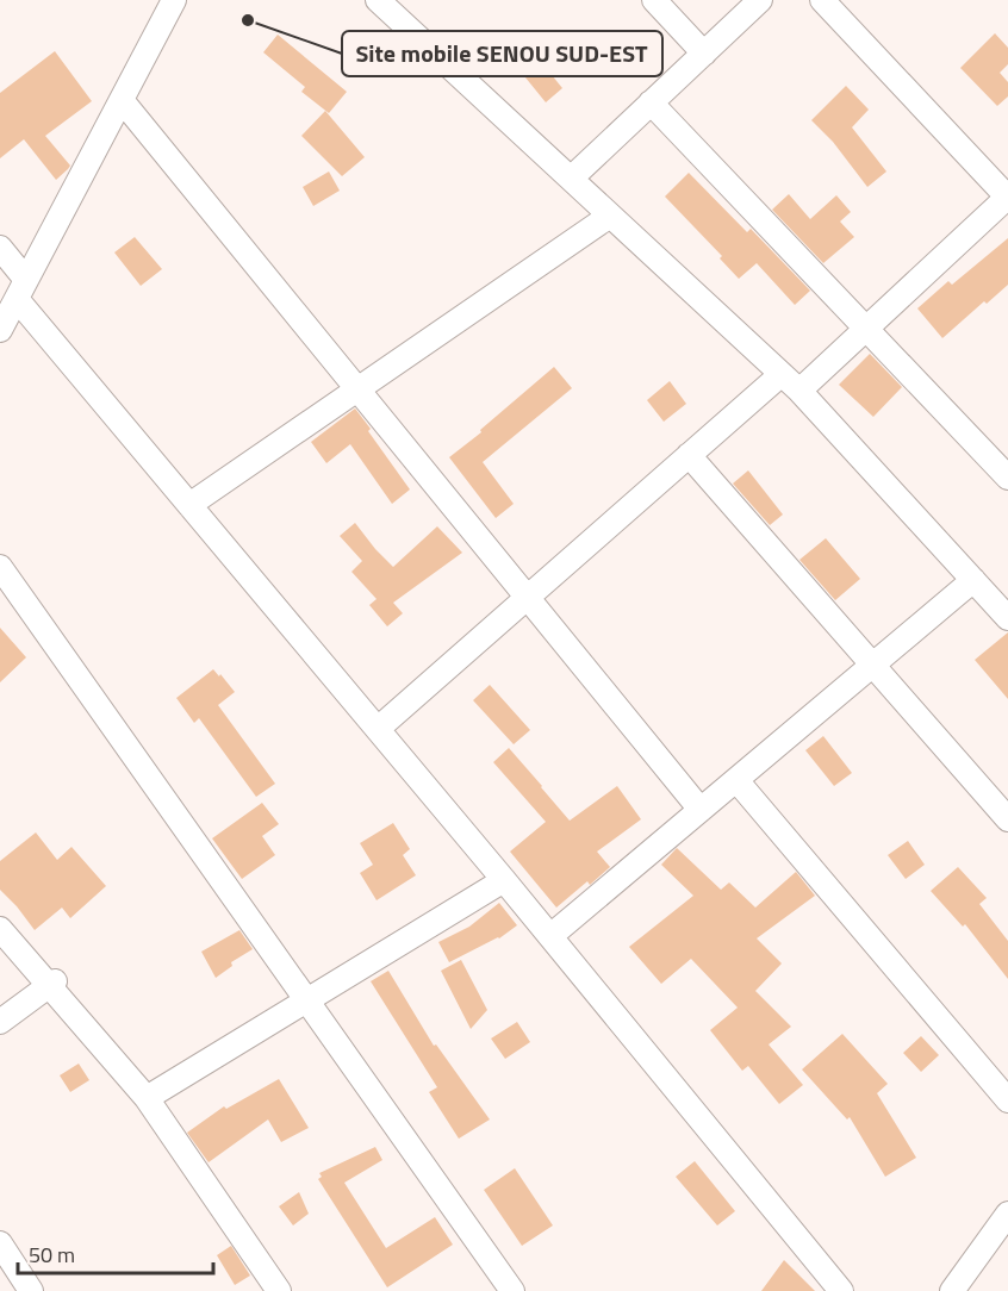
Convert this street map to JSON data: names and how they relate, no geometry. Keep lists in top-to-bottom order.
{
  "places": ["Site mobile SENOU SUD-EST"],
  "scale_bar": "50 m"
}
